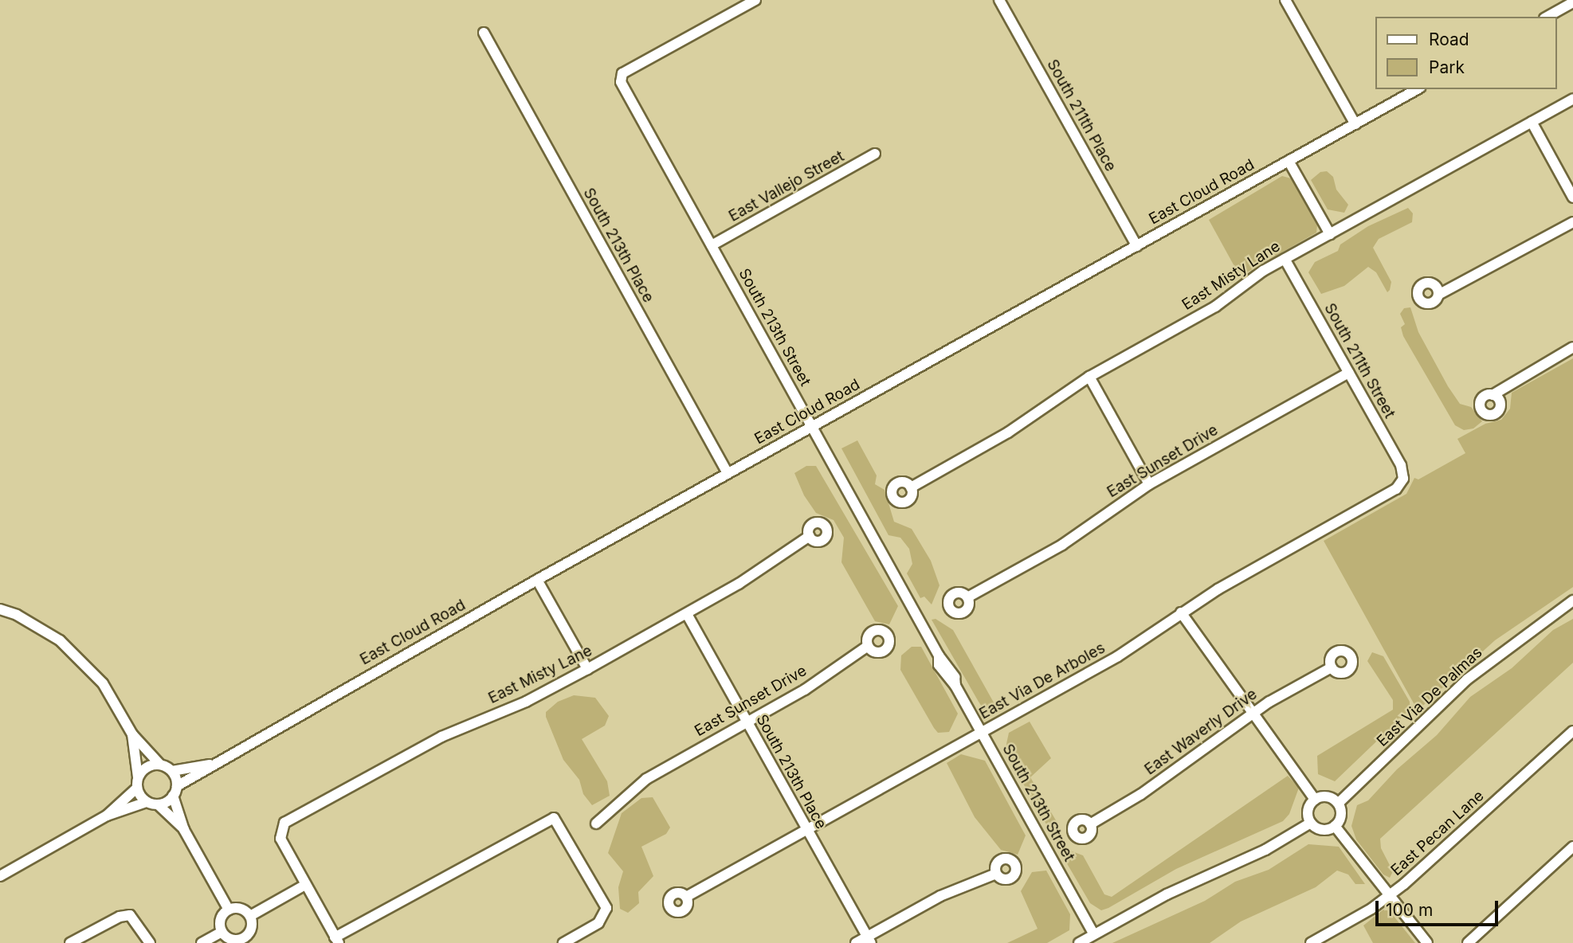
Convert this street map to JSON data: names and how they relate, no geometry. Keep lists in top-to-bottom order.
{
  "streets": {
    "street": [
      "South 211th Place",
      "East Vallejo Street",
      "East Cloud Road",
      "South 213th Place",
      "East Misty Lane",
      "South 213th Street",
      "South 211th Street",
      "East Sunset Drive",
      "East Via De Arboles",
      "East Via De Palmas",
      "East Waverly Drive",
      "East Pecan Lane"
    ]
  },
  "crossings": [
    ["South 211th Place", "East Cloud Road"],
    ["East Vallejo Street", "South 213th Street"],
    ["East Cloud Road", "South 213th Place"],
    ["East Cloud Road", "South 213th Street"],
    ["South 213th Place", "East Misty Lane"],
    ["South 213th Place", "East Sunset Drive"],
    ["South 213th Place", "East Via De Arboles"],
    ["East Misty Lane", "South 211th Street"],
    ["South 213th Street", "East Via De Arboles"],
    ["South 211th Street", "East Sunset Drive"],
    ["South 211th Street", "East Via De Arboles"]
  ],
  "legend": ["Road", "Park"],
  "scale_bar": "100 m"
}
